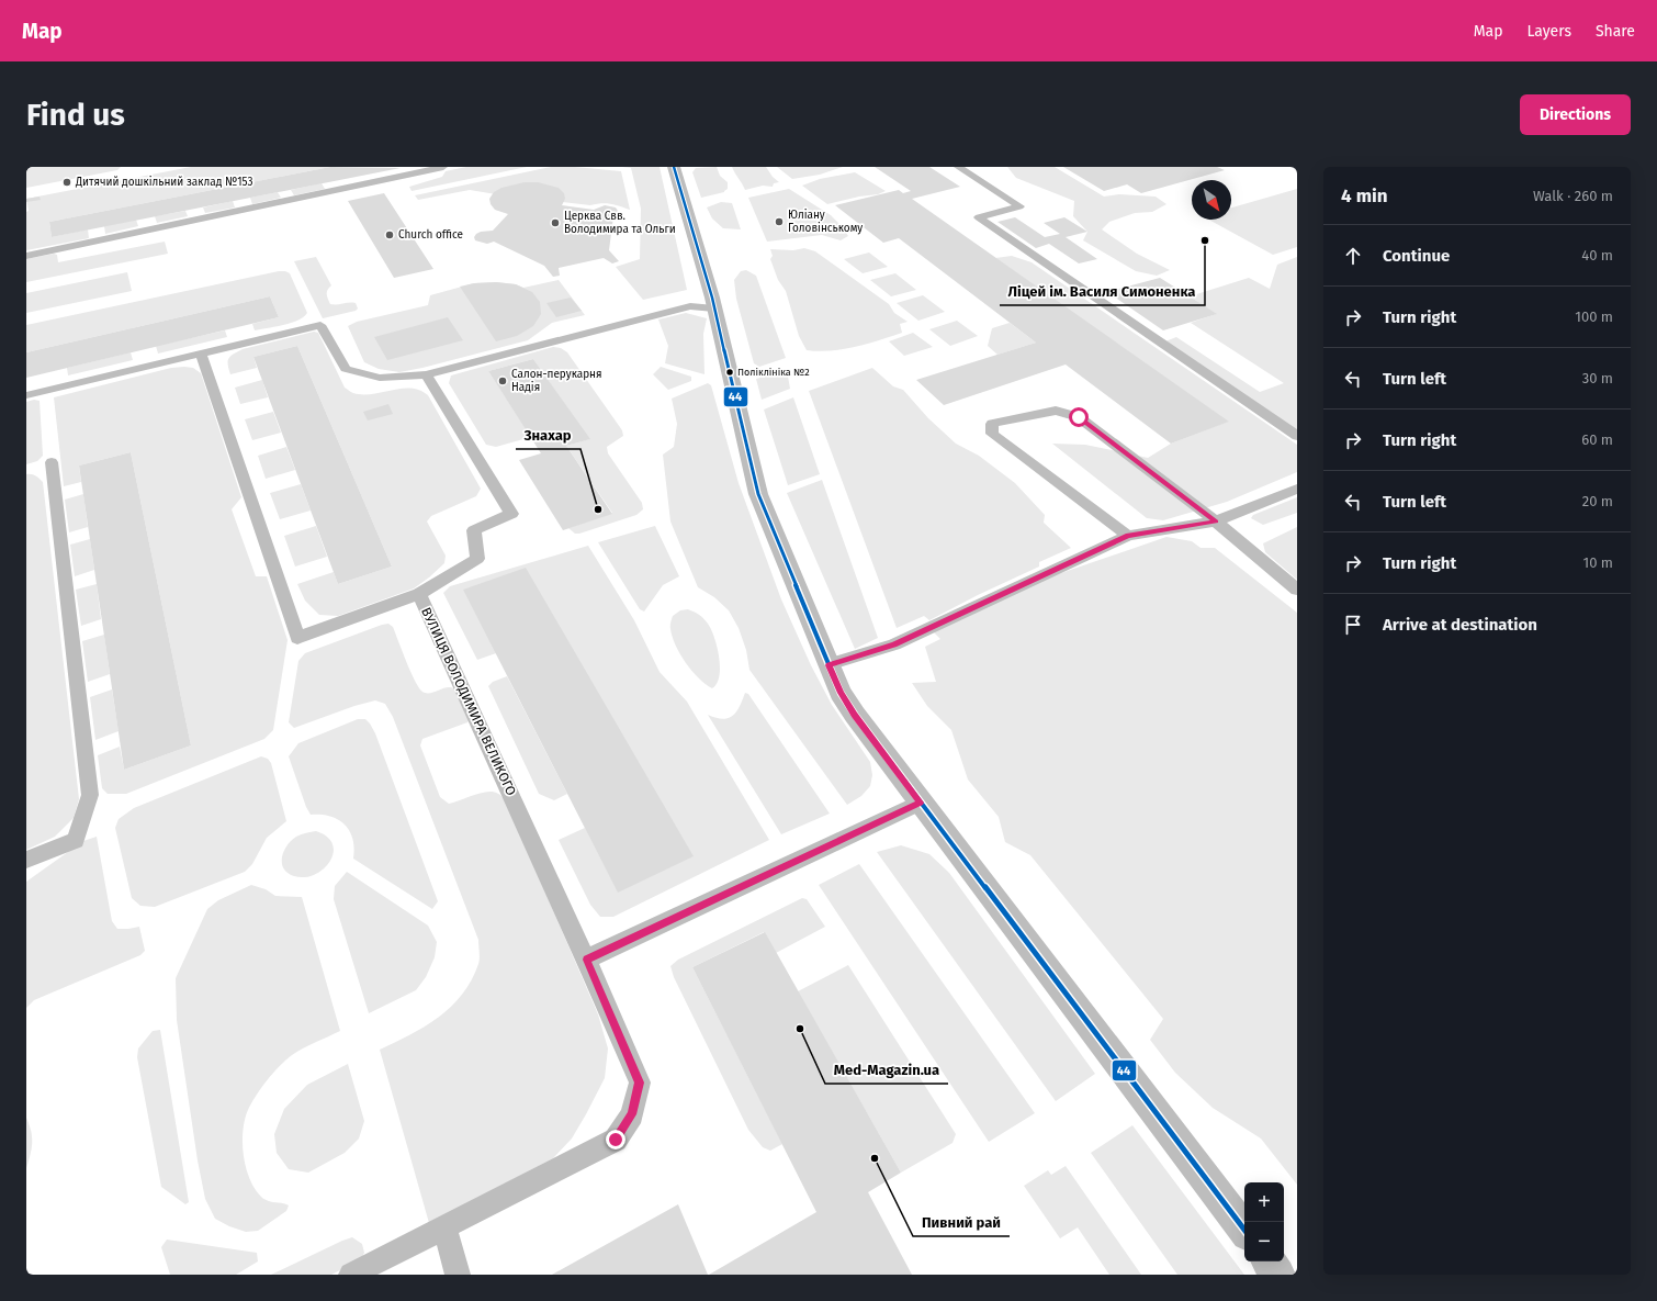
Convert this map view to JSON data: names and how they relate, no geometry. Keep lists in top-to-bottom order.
{
  "streets": {
    "lane": ["ВУЛИЦЯ ВОЛОДИМИРА ВЕЛИКОГО"]
  },
  "places": [
    "Дитячий дошкільний заклад №153",
    "Юліану Головінському",
    "Церква Свв. Володимира та Ольги",
    "Church office",
    "Ліцей ім. Василя Симоненка",
    "Поліклініка №2",
    "Салон-перукарня Надія",
    "Знахар",
    "Med-Magazin.ua",
    "Пивний рай"
  ],
  "lines": ["transit line 44"],
  "north": "bottom right",
  "page": {
    "header": "Map",
    "nav": ["Map", "Layers", "Share"],
    "buttons": "Directions",
    "title": "Find us",
    "heading": ["4 min", "Walk · 260 m"],
    "list": [
      ["Continue", "40 m"],
      ["Turn right", "100 m"],
      ["Turn left", "30 m"],
      ["Turn right", "60 m"],
      ["Turn left", "20 m"],
      ["Turn right", "10 m"],
      "Arrive at destination"
    ],
    "map_buttons": ["+", "−"]
  }
}
